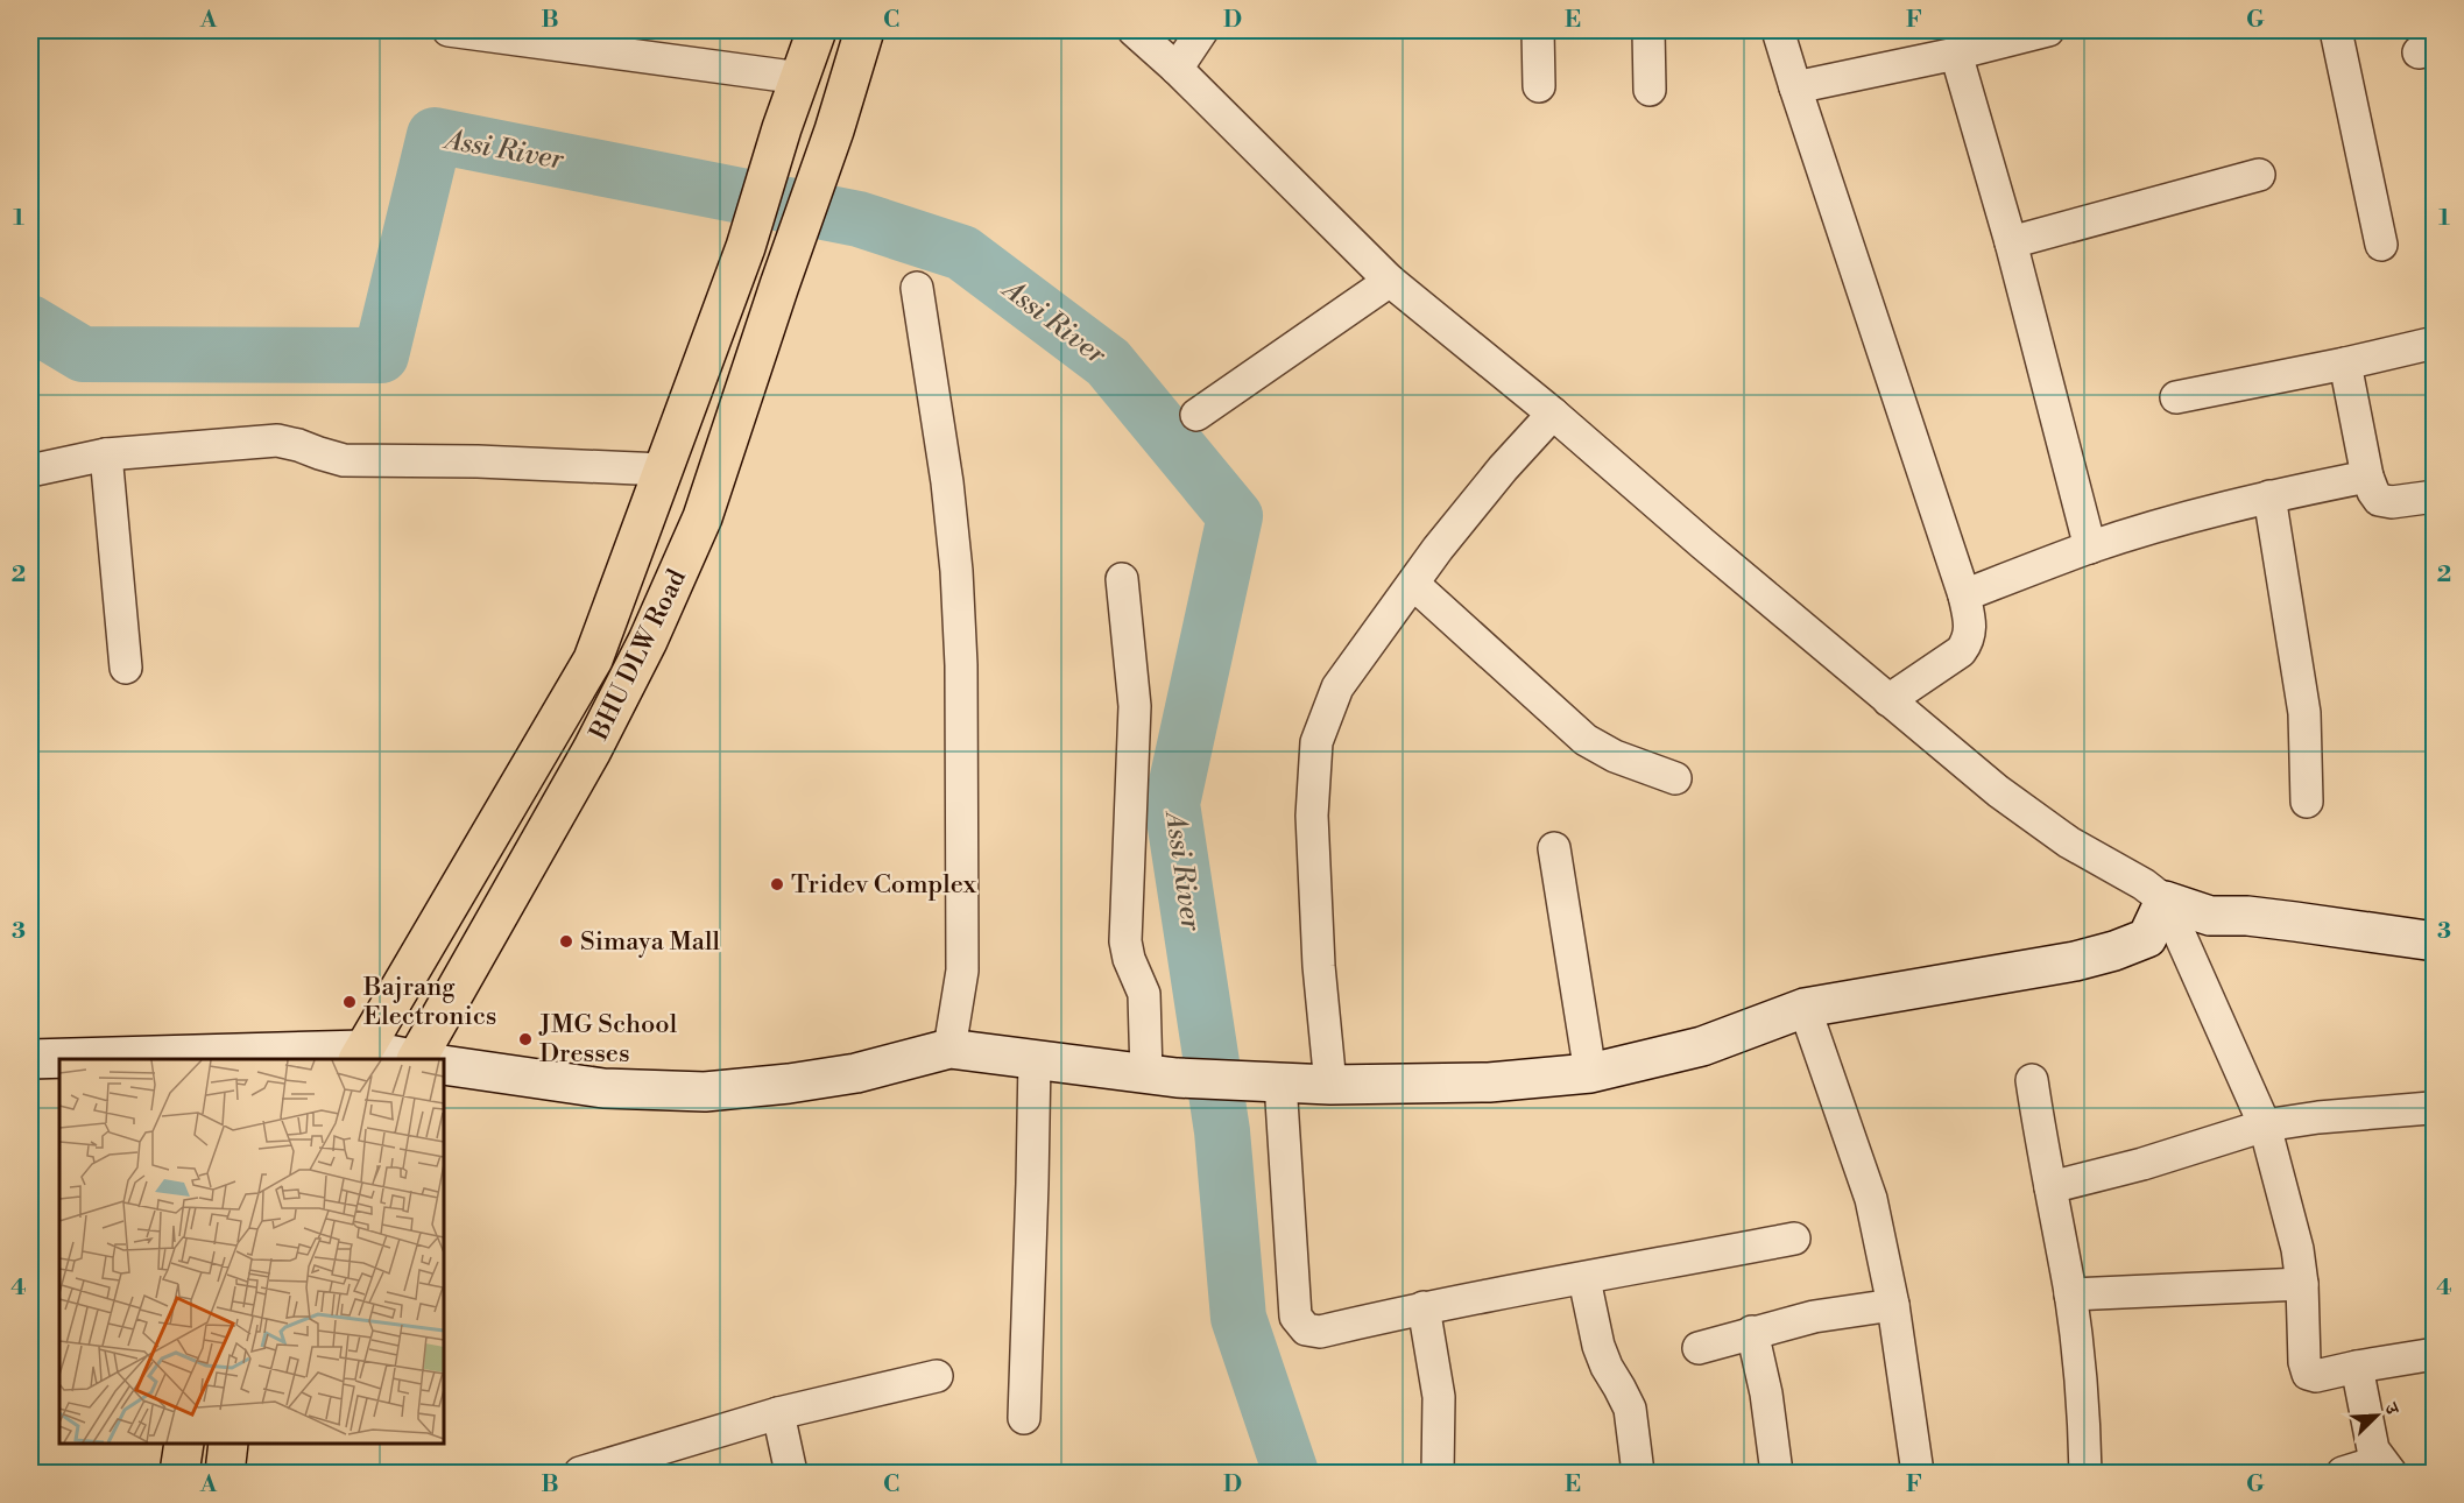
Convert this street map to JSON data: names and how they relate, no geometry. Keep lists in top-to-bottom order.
{
  "streets": {
    "main road": ["BHU DLW Road"]
  },
  "water": ["Assi River"],
  "places": [
    "Tridev Complex",
    "Simaya Mall",
    "Bajrang Electronics",
    "JMG School Dresses"
  ],
  "north": "top right",
  "grid": {
    "columns": [
      "A",
      "B",
      "C",
      "D",
      "E",
      "F",
      "G"
    ],
    "rows": [
      "1",
      "2",
      "3",
      "4"
    ]
  }
}
